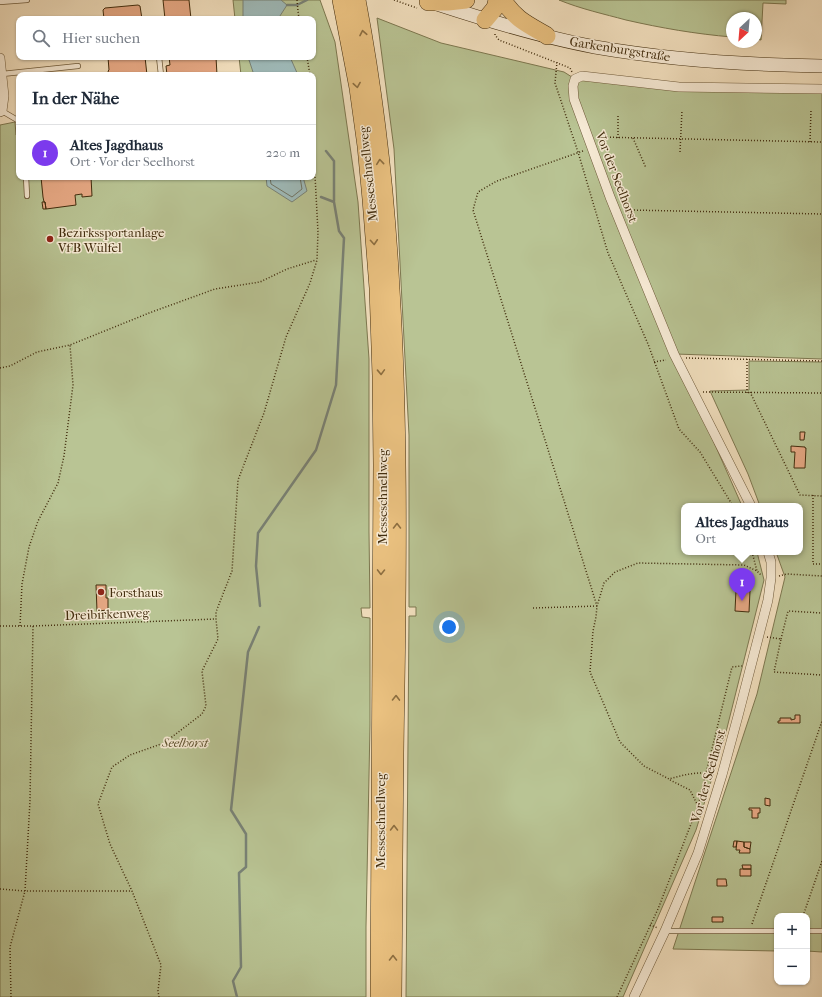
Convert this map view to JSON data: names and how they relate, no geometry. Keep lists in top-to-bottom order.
{
  "streets": {
    "highway": ["Messeschnellweg"],
    "main road": ["Garkenburgstraße"],
    "street": ["Vor der Seelhorst"],
    "path": ["Dreibirkenweg"]
  },
  "parks": ["Seelhorst"],
  "places": ["Bezirkssportanlage VfB Wülfel", "Forsthaus"],
  "north": "bottom left",
  "page": {
    "search": "Hier suchen",
    "heading": "In der Nähe",
    "list": [
      {
        "mark": "1",
        "name": "Altes Jagdhaus",
        "note": "Ort · Vor der Seelhorst",
        "value": "220 m"
      }
    ],
    "popup": ["Altes Jagdhaus", "Ort"],
    "pins": "1",
    "map_buttons": ["+", "−"]
  }
}
